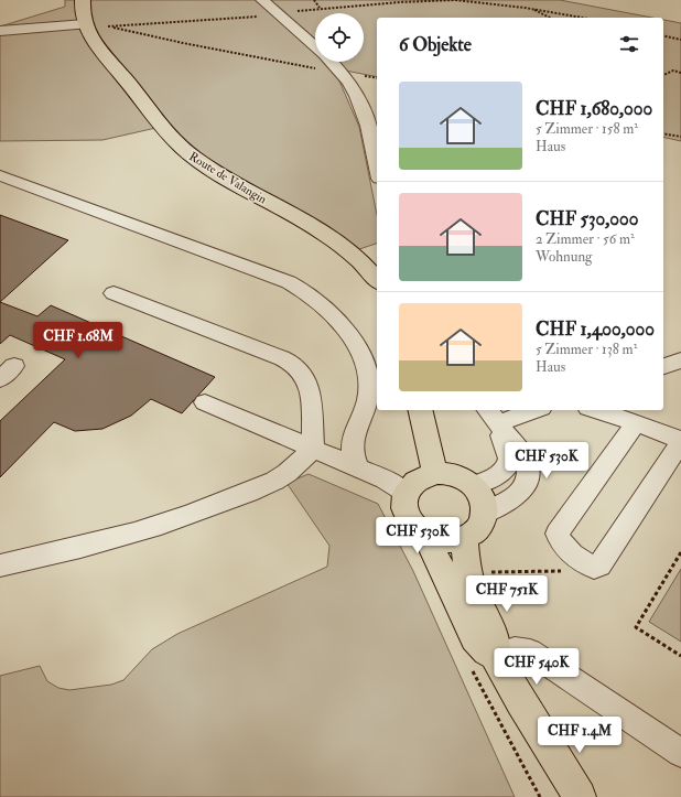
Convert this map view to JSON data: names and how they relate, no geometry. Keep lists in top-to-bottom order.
{
  "streets": {
    "main road": ["Route de Valangin"]
  },
  "page": {
    "heading": "6 Objekte",
    "list": [
      {
        "name": "CHF 1,680,000",
        "note": "5 Zimmer · 158 m² · Haus"
      },
      {
        "name": "CHF 530,000",
        "note": "2 Zimmer · 56 m² · Wohnung"
      },
      {
        "name": "CHF 1,400,000",
        "note": "5 Zimmer · 138 m² · Haus"
      }
    ],
    "price": [
      "CHF 1.68M",
      "CHF 530K",
      "CHF 530K",
      "CHF 751K",
      "CHF 540K",
      "CHF 1.4M"
    ]
  }
}
